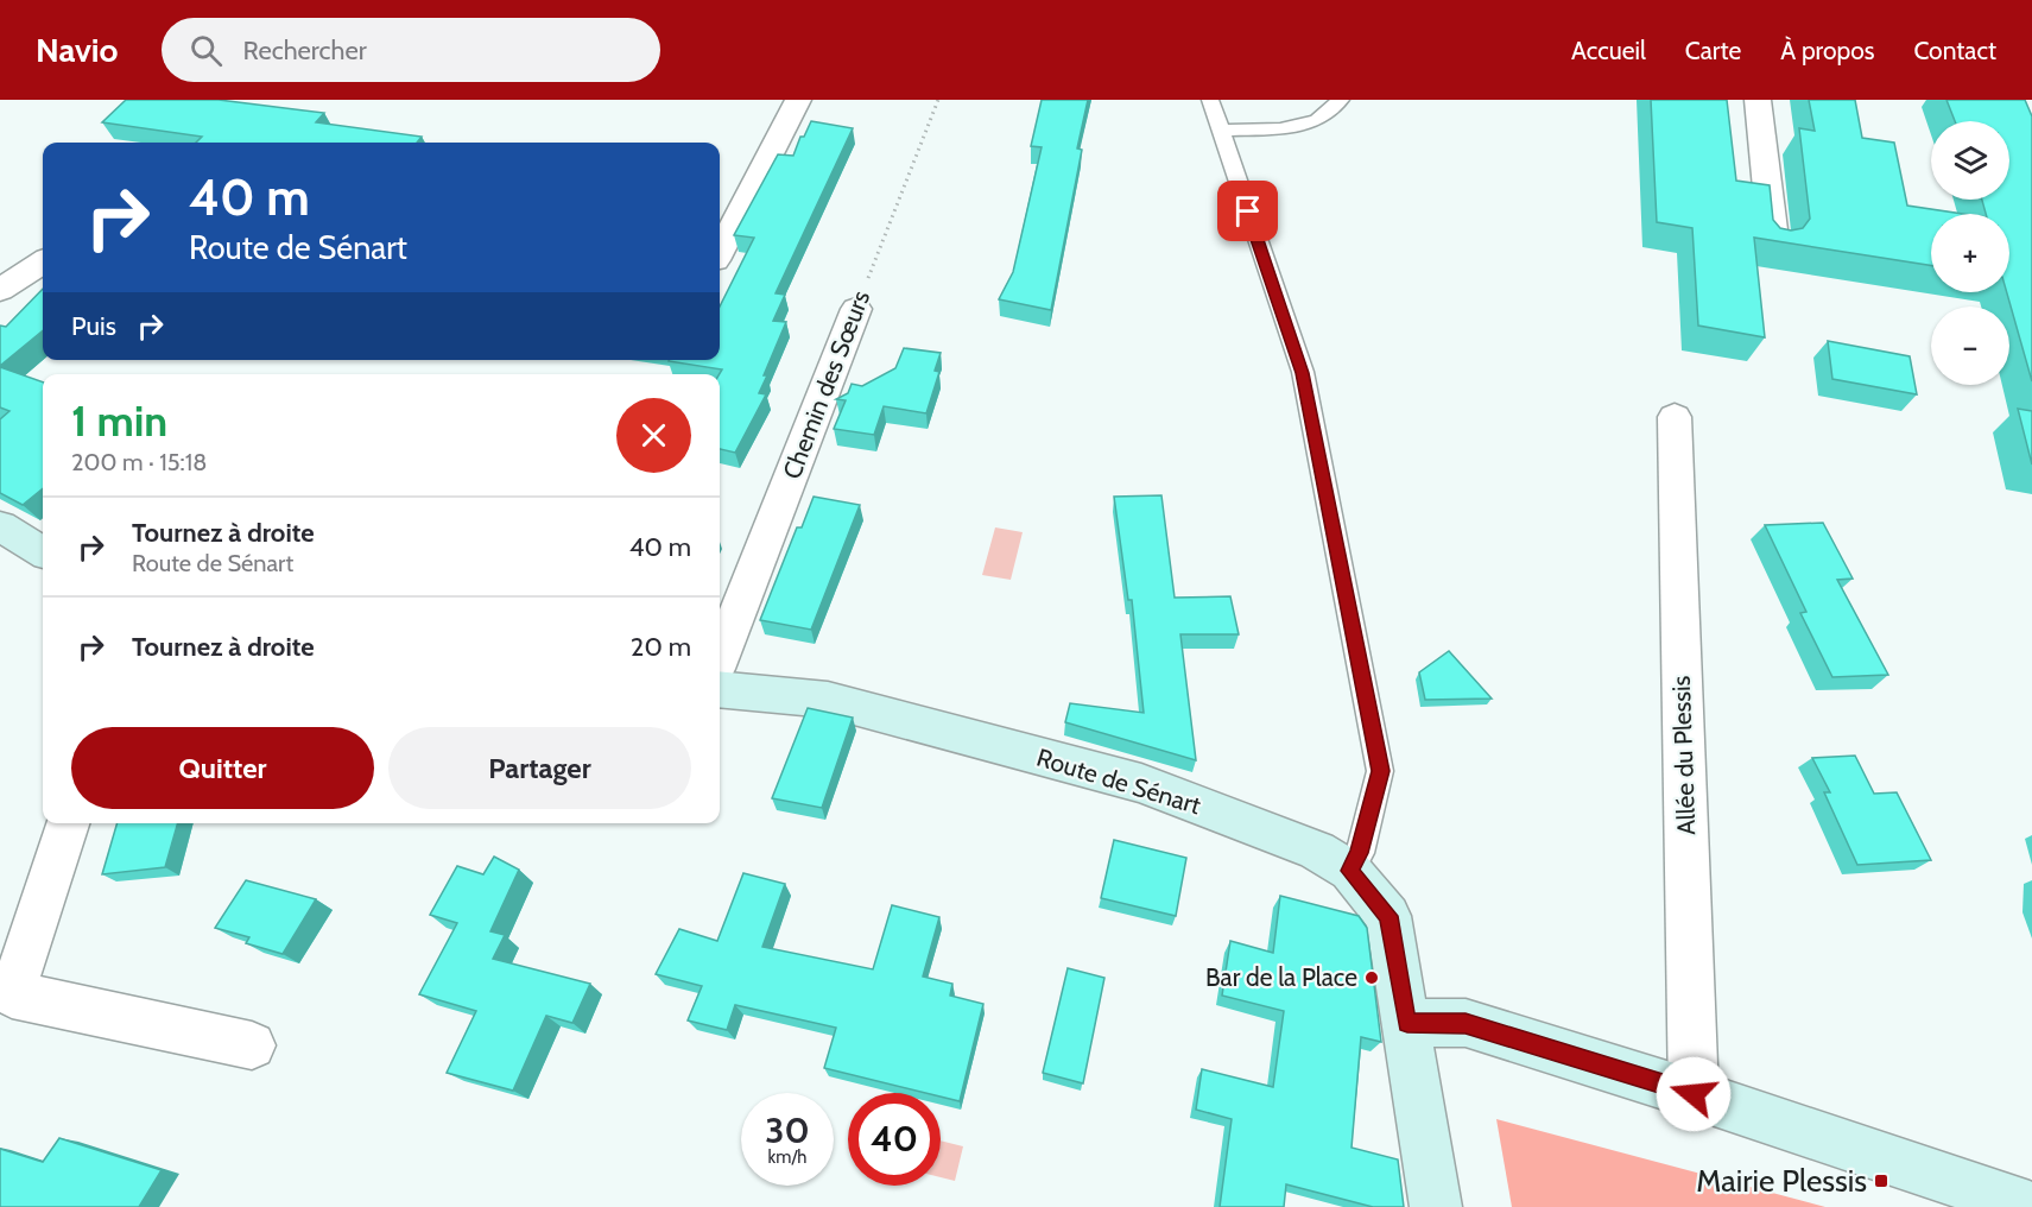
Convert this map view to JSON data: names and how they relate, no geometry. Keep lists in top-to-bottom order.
{
  "streets": {
    "street": ["Chemin des Sœurs", "Allée du Plessis", "Route de Sénart"]
  },
  "places": {
    "other": ["Bar de la Place"],
    "transit": ["Mairie Plessis"]
  },
  "page": {
    "header": "Navio",
    "search": "Rechercher",
    "nav": [
      "Accueil",
      "Carte",
      "À propos",
      "Contact"
    ],
    "map_buttons": ["+", "−"],
    "turn": ["40 m", "Route de Sénart"],
    "then": "Puis",
    "heading": ["1 min", "200 m · 15:18"],
    "list": [
      {
        "name": "Tournez à droite",
        "note": "Route de Sénart",
        "value": "40 m"
      },
      {
        "name": "Tournez à droite",
        "value": "20 m"
      }
    ],
    "buttons": ["Quitter", "Partager"],
    "speed": "30 km/h",
    "limit": "40"
  }
}
